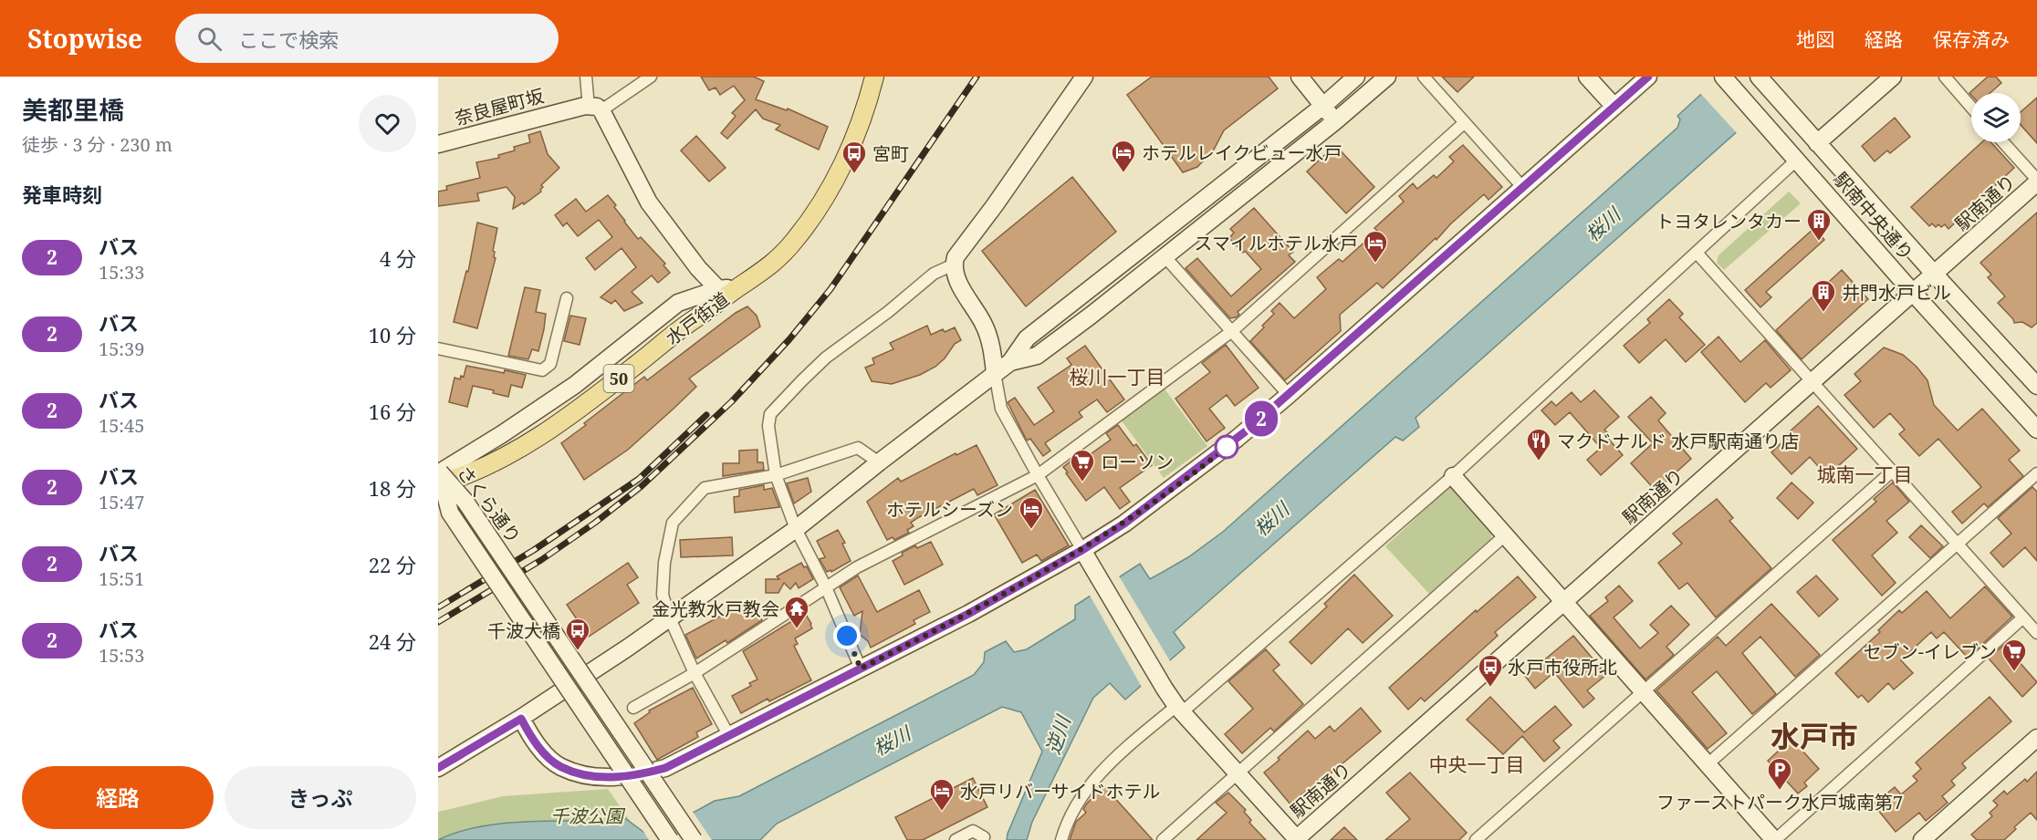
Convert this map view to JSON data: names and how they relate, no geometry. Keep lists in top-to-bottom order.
{
  "streets": {
    "main road": ["水戸街道", "50"],
    "street": [
      "奈良屋町坂",
      "駅南通り",
      "駅南中央通り",
      "さくら通り"
    ]
  },
  "crossings": [
    ["駅南通り", "駅南中央通り"],
    ["水戸街道", "さくら通り"]
  ],
  "districts": [
    "桜川一丁目",
    "城南一丁目",
    "水戸市",
    "中央一丁目"
  ],
  "water": ["桜川", "逆川"],
  "parks": ["千波公園"],
  "places": {
    "hotel": [
      "ホテルレイクビュー水戸",
      "スマイルホテル水戸",
      "ホテルシーズン",
      "水戸リバーサイドホテル"
    ],
    "bus stop": ["宮町", "千波大橋", "水戸市役所北"],
    "building": ["トヨタレンタカー", "井門水戸ビル"],
    "restaurant": ["マクドナルド 水戸駅南通り店"],
    "supermarket": ["ローソン", "セブン-イレブン"],
    "temple": ["金光教水戸教会"],
    "parking": ["ファーストパーク水戸城南第7"]
  },
  "lines": ["bus line 2"],
  "page": {
    "header": "Stopwise",
    "search": "ここで検索",
    "nav": ["地図", "経路", "保存済み"],
    "heading": [
      ["美都里橋", "徒歩 · 3 分 · 230 m"],
      "発車時刻"
    ],
    "on_map": "2",
    "list": [
      {
        "mark": "2",
        "name": "バス",
        "note": "15:33",
        "value": "4 分"
      },
      {
        "mark": "2",
        "name": "バス",
        "note": "15:39",
        "value": "10 分"
      },
      {
        "mark": "2",
        "name": "バス",
        "note": "15:45",
        "value": "16 分"
      },
      {
        "mark": "2",
        "name": "バス",
        "note": "15:47",
        "value": "18 分"
      },
      {
        "mark": "2",
        "name": "バス",
        "note": "15:51",
        "value": "22 分"
      },
      {
        "mark": "2",
        "name": "バス",
        "note": "15:53",
        "value": "24 分"
      }
    ],
    "buttons": ["経路", "きっぷ"]
  }
}
